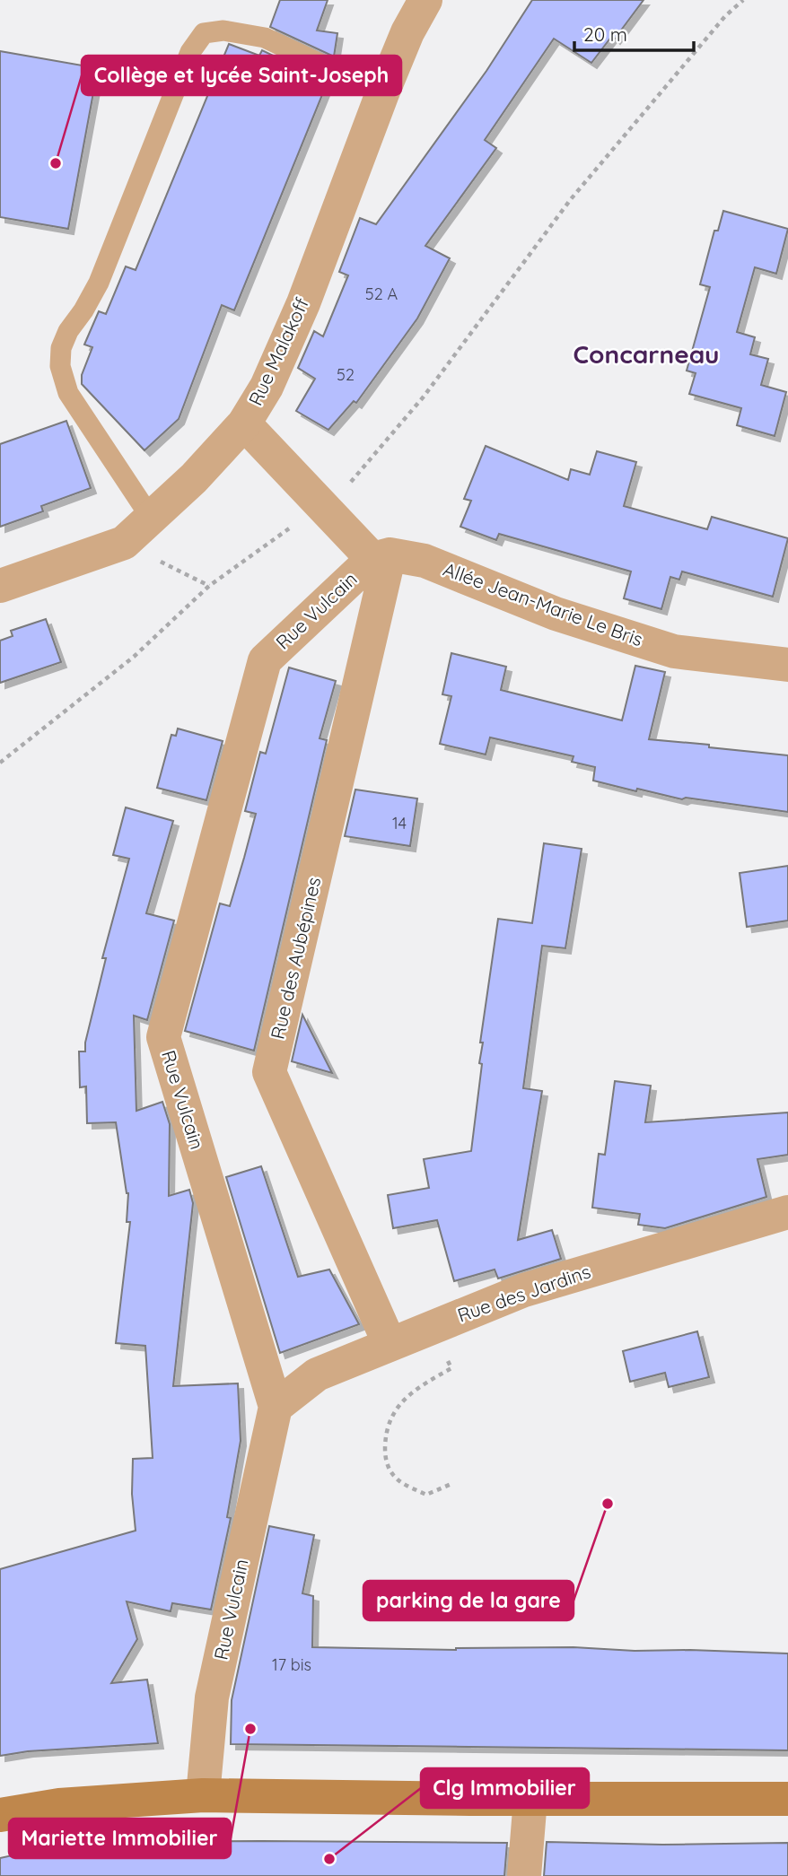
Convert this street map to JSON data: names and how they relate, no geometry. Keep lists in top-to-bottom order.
{
  "streets": {
    "street": [
      "Rue Malakoff",
      "Allée Jean-Marie Le Bris",
      "Rue Vulcain",
      "Rue des Aubépines",
      "Rue des Jardins"
    ]
  },
  "crossings": [
    ["Allée Jean-Marie Le Bris", "Rue Vulcain"],
    ["Allée Jean-Marie Le Bris", "Rue des Aubépines"],
    ["Rue Vulcain", "Rue des Aubépines"],
    ["Rue Vulcain", "Rue des Jardins"],
    ["Rue des Aubépines", "Rue des Jardins"]
  ],
  "districts": ["Concarneau"],
  "places": [
    "Collège et lycée Saint-Joseph",
    "parking de la gare",
    "Mariette Immobilier",
    "Clg Immobilier"
  ],
  "house_numbers": [
    "52 A",
    "52",
    "14",
    "17 bis"
  ],
  "scale_bar": "20 m"
}
